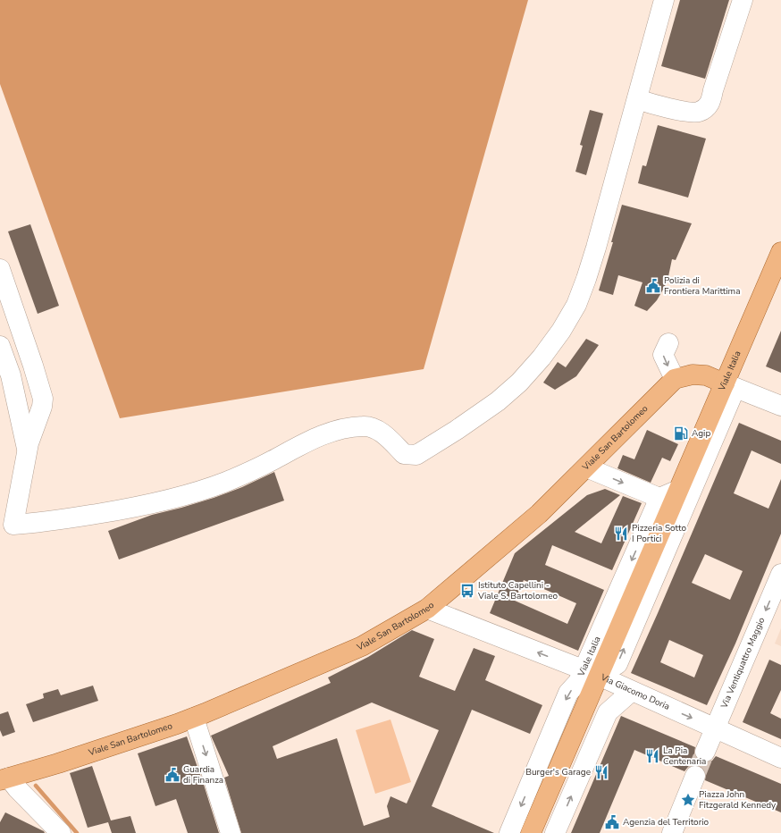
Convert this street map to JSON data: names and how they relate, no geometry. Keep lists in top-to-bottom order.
{
  "streets": {
    "main road": ["Viale Italia", "Viale San Bartolomeo"],
    "street": ["Via Ventiquattro Maggio", "Via Giacomo Doria"]
  },
  "crossings": [
    ["Viale Italia", "Via Giacomo Doria"],
    ["Viale San Bartolomeo", "Via Giacomo Doria"],
    ["Via Ventiquattro Maggio", "Via Giacomo Doria"]
  ],
  "one_way": ["Via Ventiquattro Maggio"],
  "places": {
    "public building": ["Polizia di Frontiera Marittima", "Guardia di Finanza", "Agenzia del Territorio"],
    "fuel station": ["Agip"],
    "restaurant": ["Pizzeria Sotto I Portici", "La Pia Centenaria", "Burger's Garage"],
    "bus stop": ["Istituto Capellini - Viale S. Bartolomeo"],
    "place": ["Piazza John Fitzgerald Kennedy"]
  }
}
